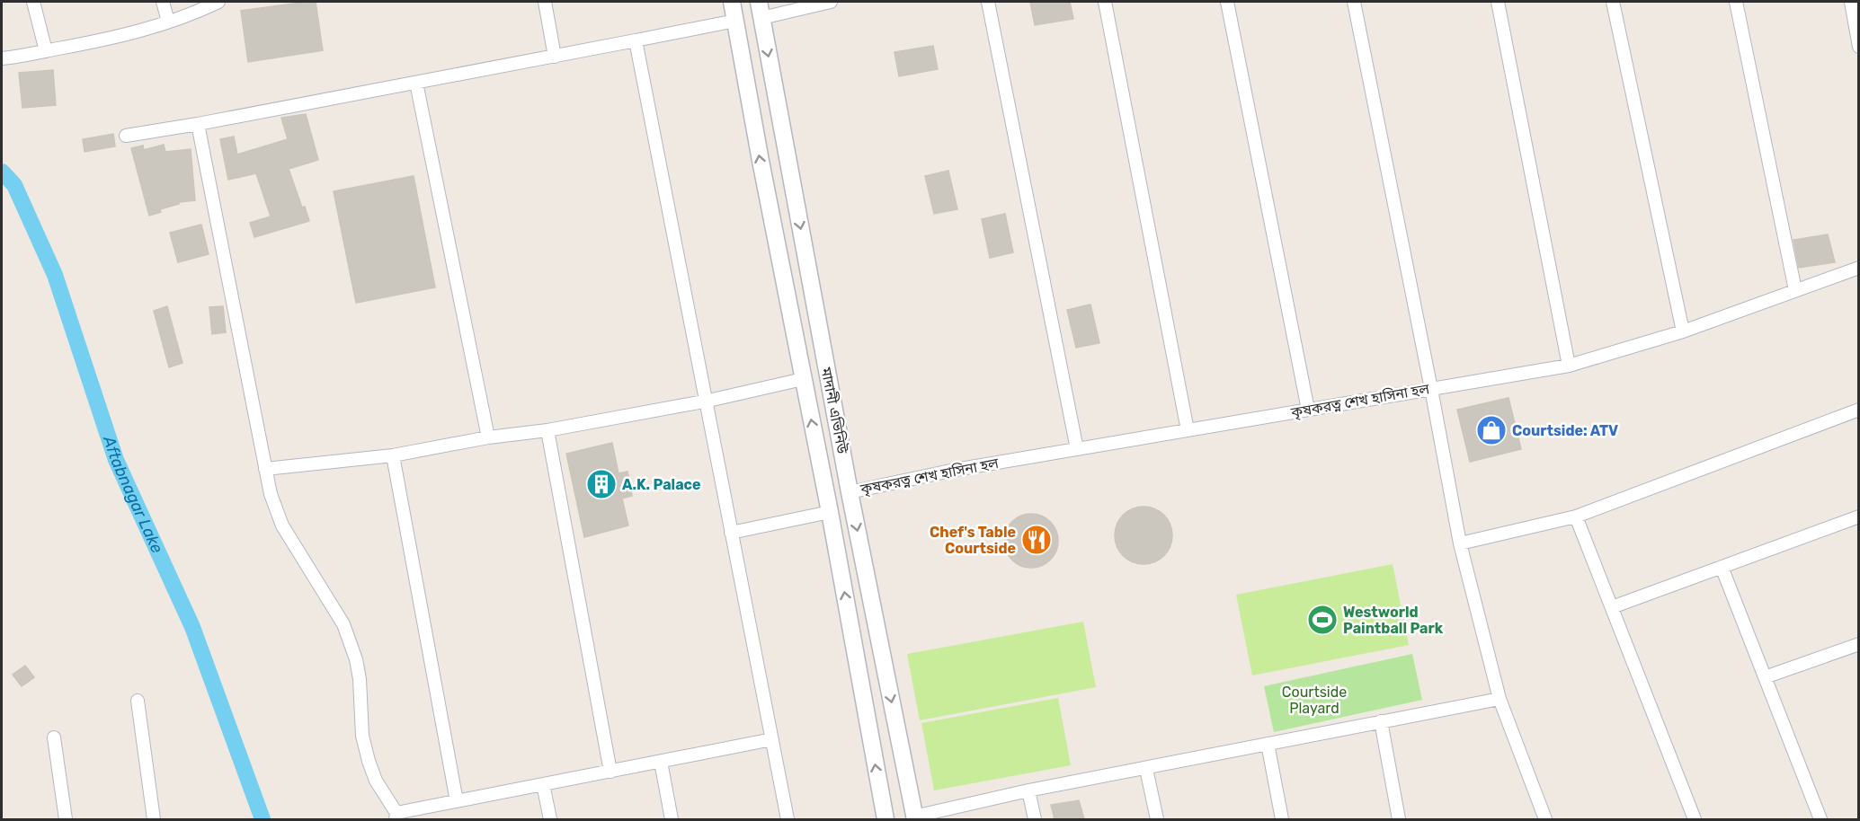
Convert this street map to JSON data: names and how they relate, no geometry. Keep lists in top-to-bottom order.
{
  "streets": {
    "main road": ["মাদানী এভিনিউ"],
    "street": ["কৃষকরত্ন শেখ হাসিনা হল"]
  },
  "crossings": [
    ["কৃষকরত্ন শেখ হাসিনা হল", "মাদানী এভিনিউ"]
  ],
  "water": ["Aftabnagar Lake"],
  "parks": ["Courtside Playard"],
  "places": {
    "shop": ["Courtside: ATV"],
    "building": ["A.K. Palace"],
    "restaurant": ["Chef's Table Courtside"],
    "sports": ["Westworld Paintball Park"]
  }
}
